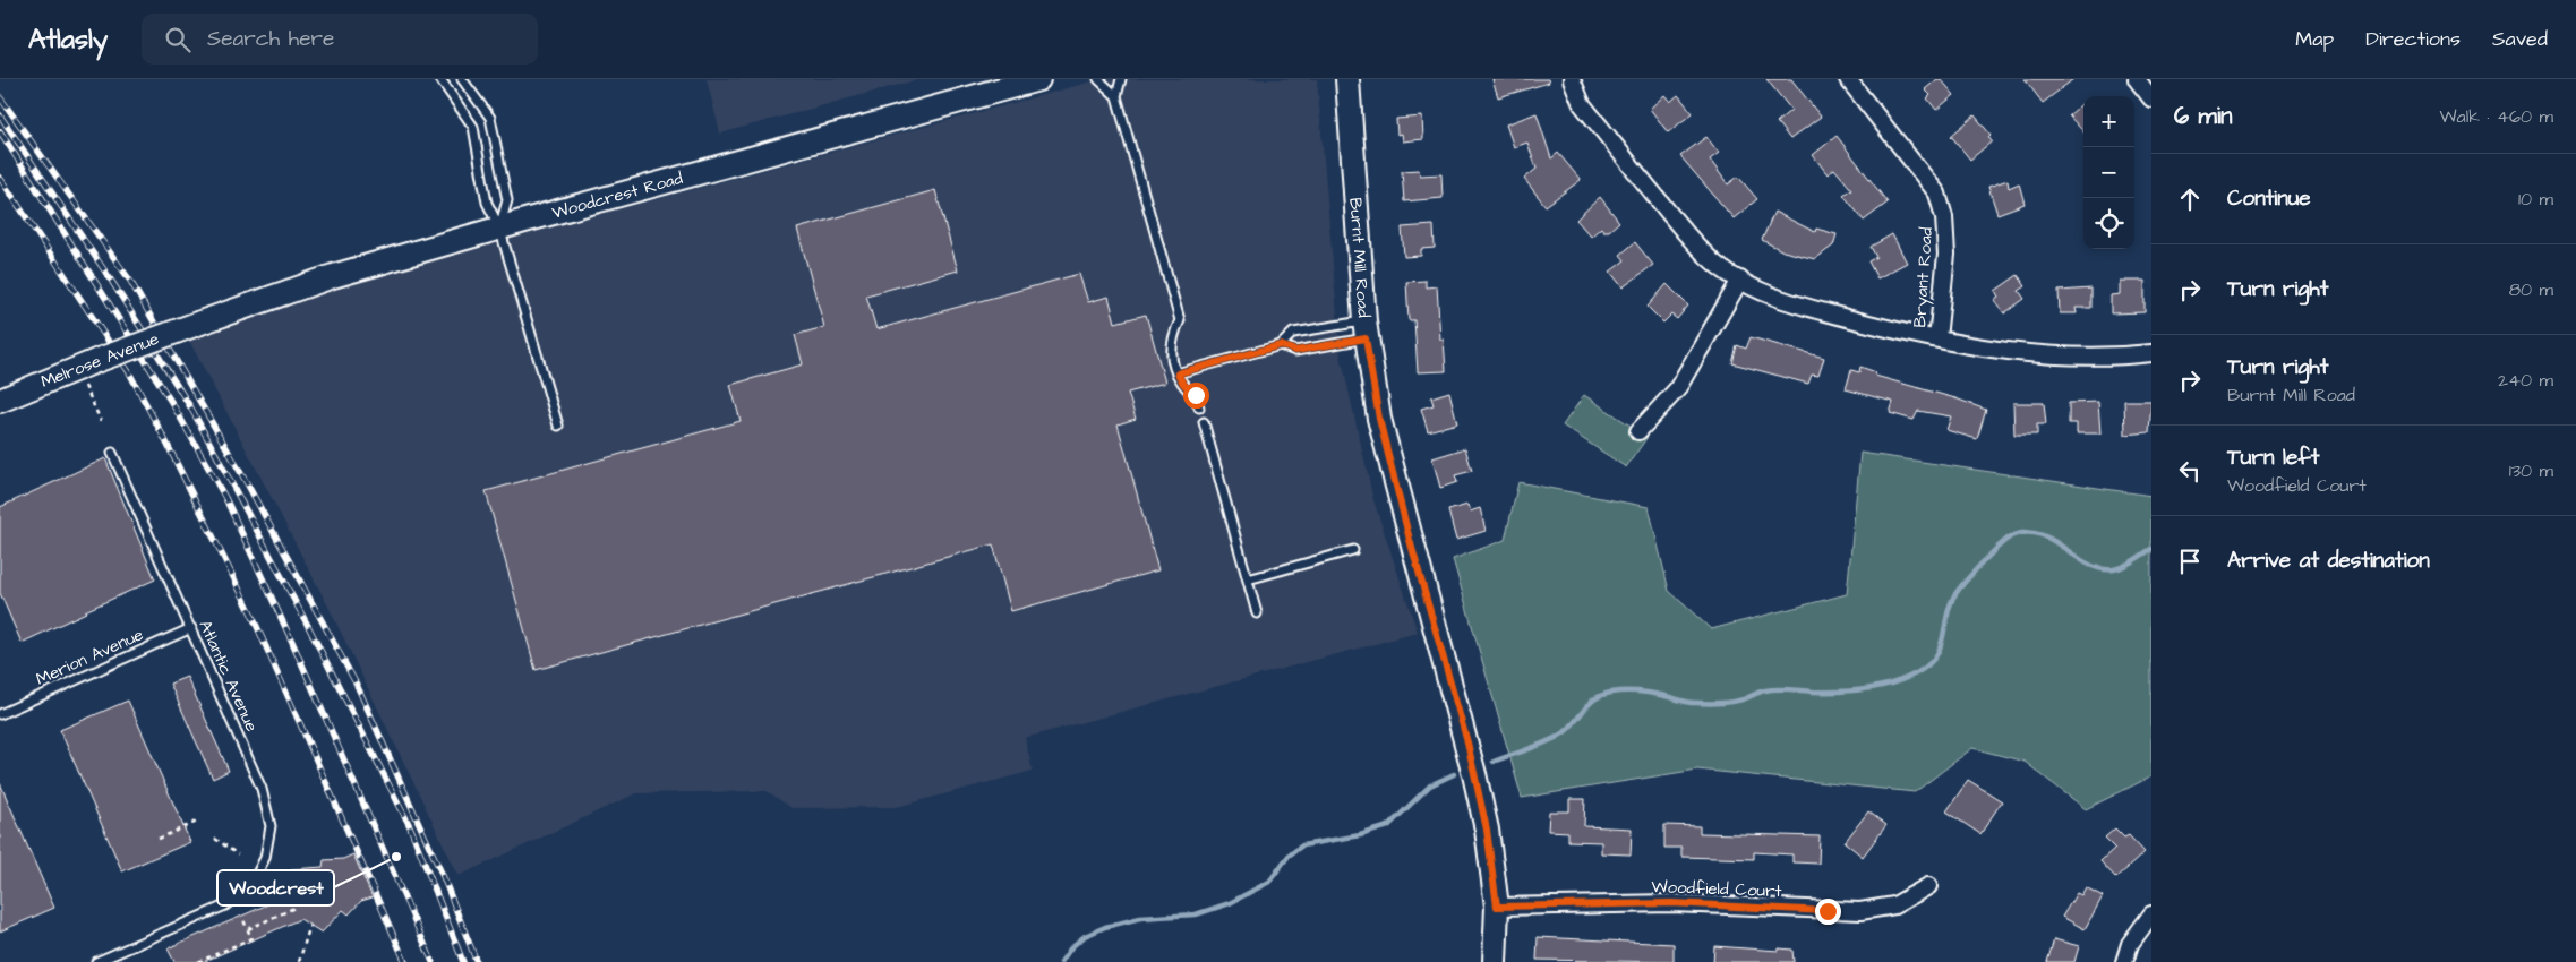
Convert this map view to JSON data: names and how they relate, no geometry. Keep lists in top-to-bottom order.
{
  "streets": {
    "street": [
      "Woodcrest Road",
      "Burnt Mill Road",
      "Bryant Road",
      "Melrose Avenue",
      "Woodfield Court"
    ],
    "lane": ["Merion Avenue", "Atlantic Avenue"]
  },
  "crossings": [
    ["Woodcrest Road", "Melrose Avenue"],
    ["Burnt Mill Road", "Woodfield Court"],
    ["Merion Avenue", "Atlantic Avenue"]
  ],
  "places": ["Woodcrest"],
  "page": {
    "header": "Atlasly",
    "search": "Search here",
    "nav": ["Map", "Directions", "Saved"],
    "heading": ["6 min", "Walk · 460 m"],
    "map_buttons": ["+", "−"],
    "list": [
      ["Continue", "10 m"],
      ["Turn right", "80 m"],
      ["Turn right", "Burnt Mill Road", "240 m"],
      ["Turn left", "Woodfield Court", "130 m"],
      "Arrive at destination"
    ]
  }
}
